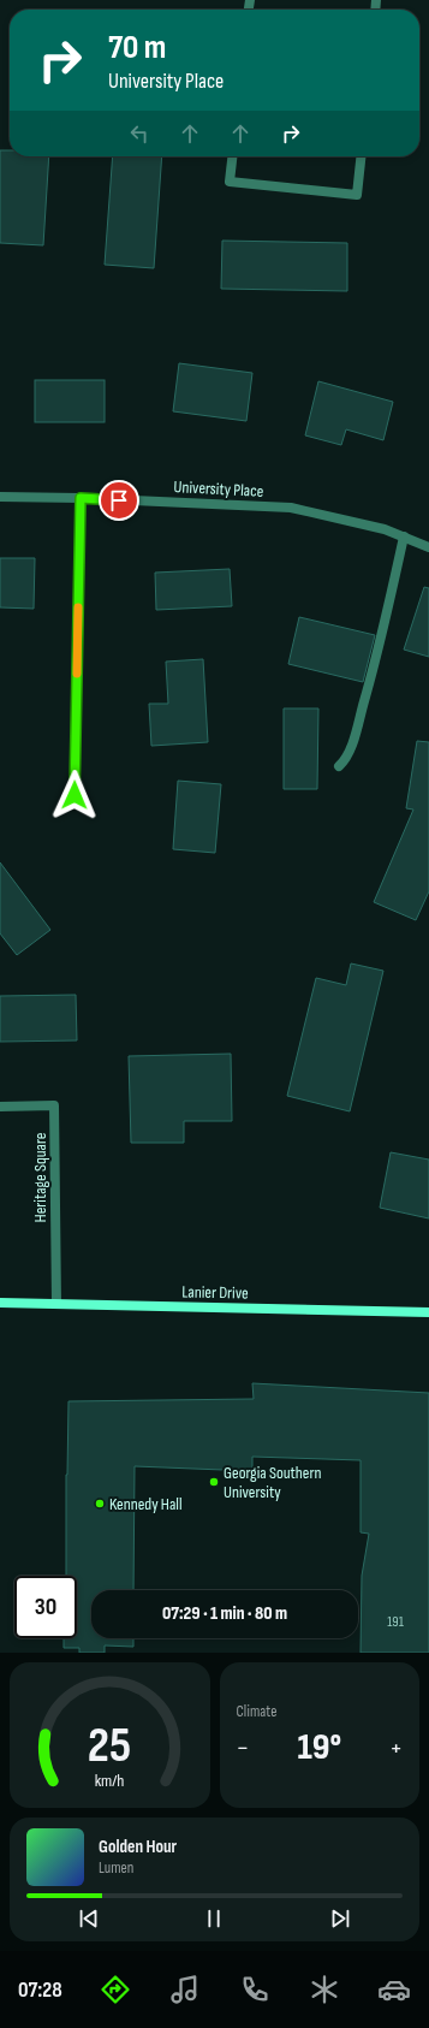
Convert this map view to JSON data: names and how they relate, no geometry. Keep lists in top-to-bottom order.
{
  "streets": {
    "street": ["University Place", "Heritage Square", "Lanier Drive"]
  },
  "crossings": [
    ["Heritage Square", "Lanier Drive"]
  ],
  "places": ["Georgia Southern University", "Kennedy Hall"],
  "house_numbers": ["191"],
  "page": {
    "turn": ["70 m", "University Place"],
    "limit": "30",
    "trip": "07:29 · 1 min · 80 m",
    "tile": "Climate",
    "heat": ["−", "19°", "+"],
    "song": ["Golden Hour", "Lumen"],
    "tabs": "07:28",
    "gauge": ["25", "km/h"]
  }
}
